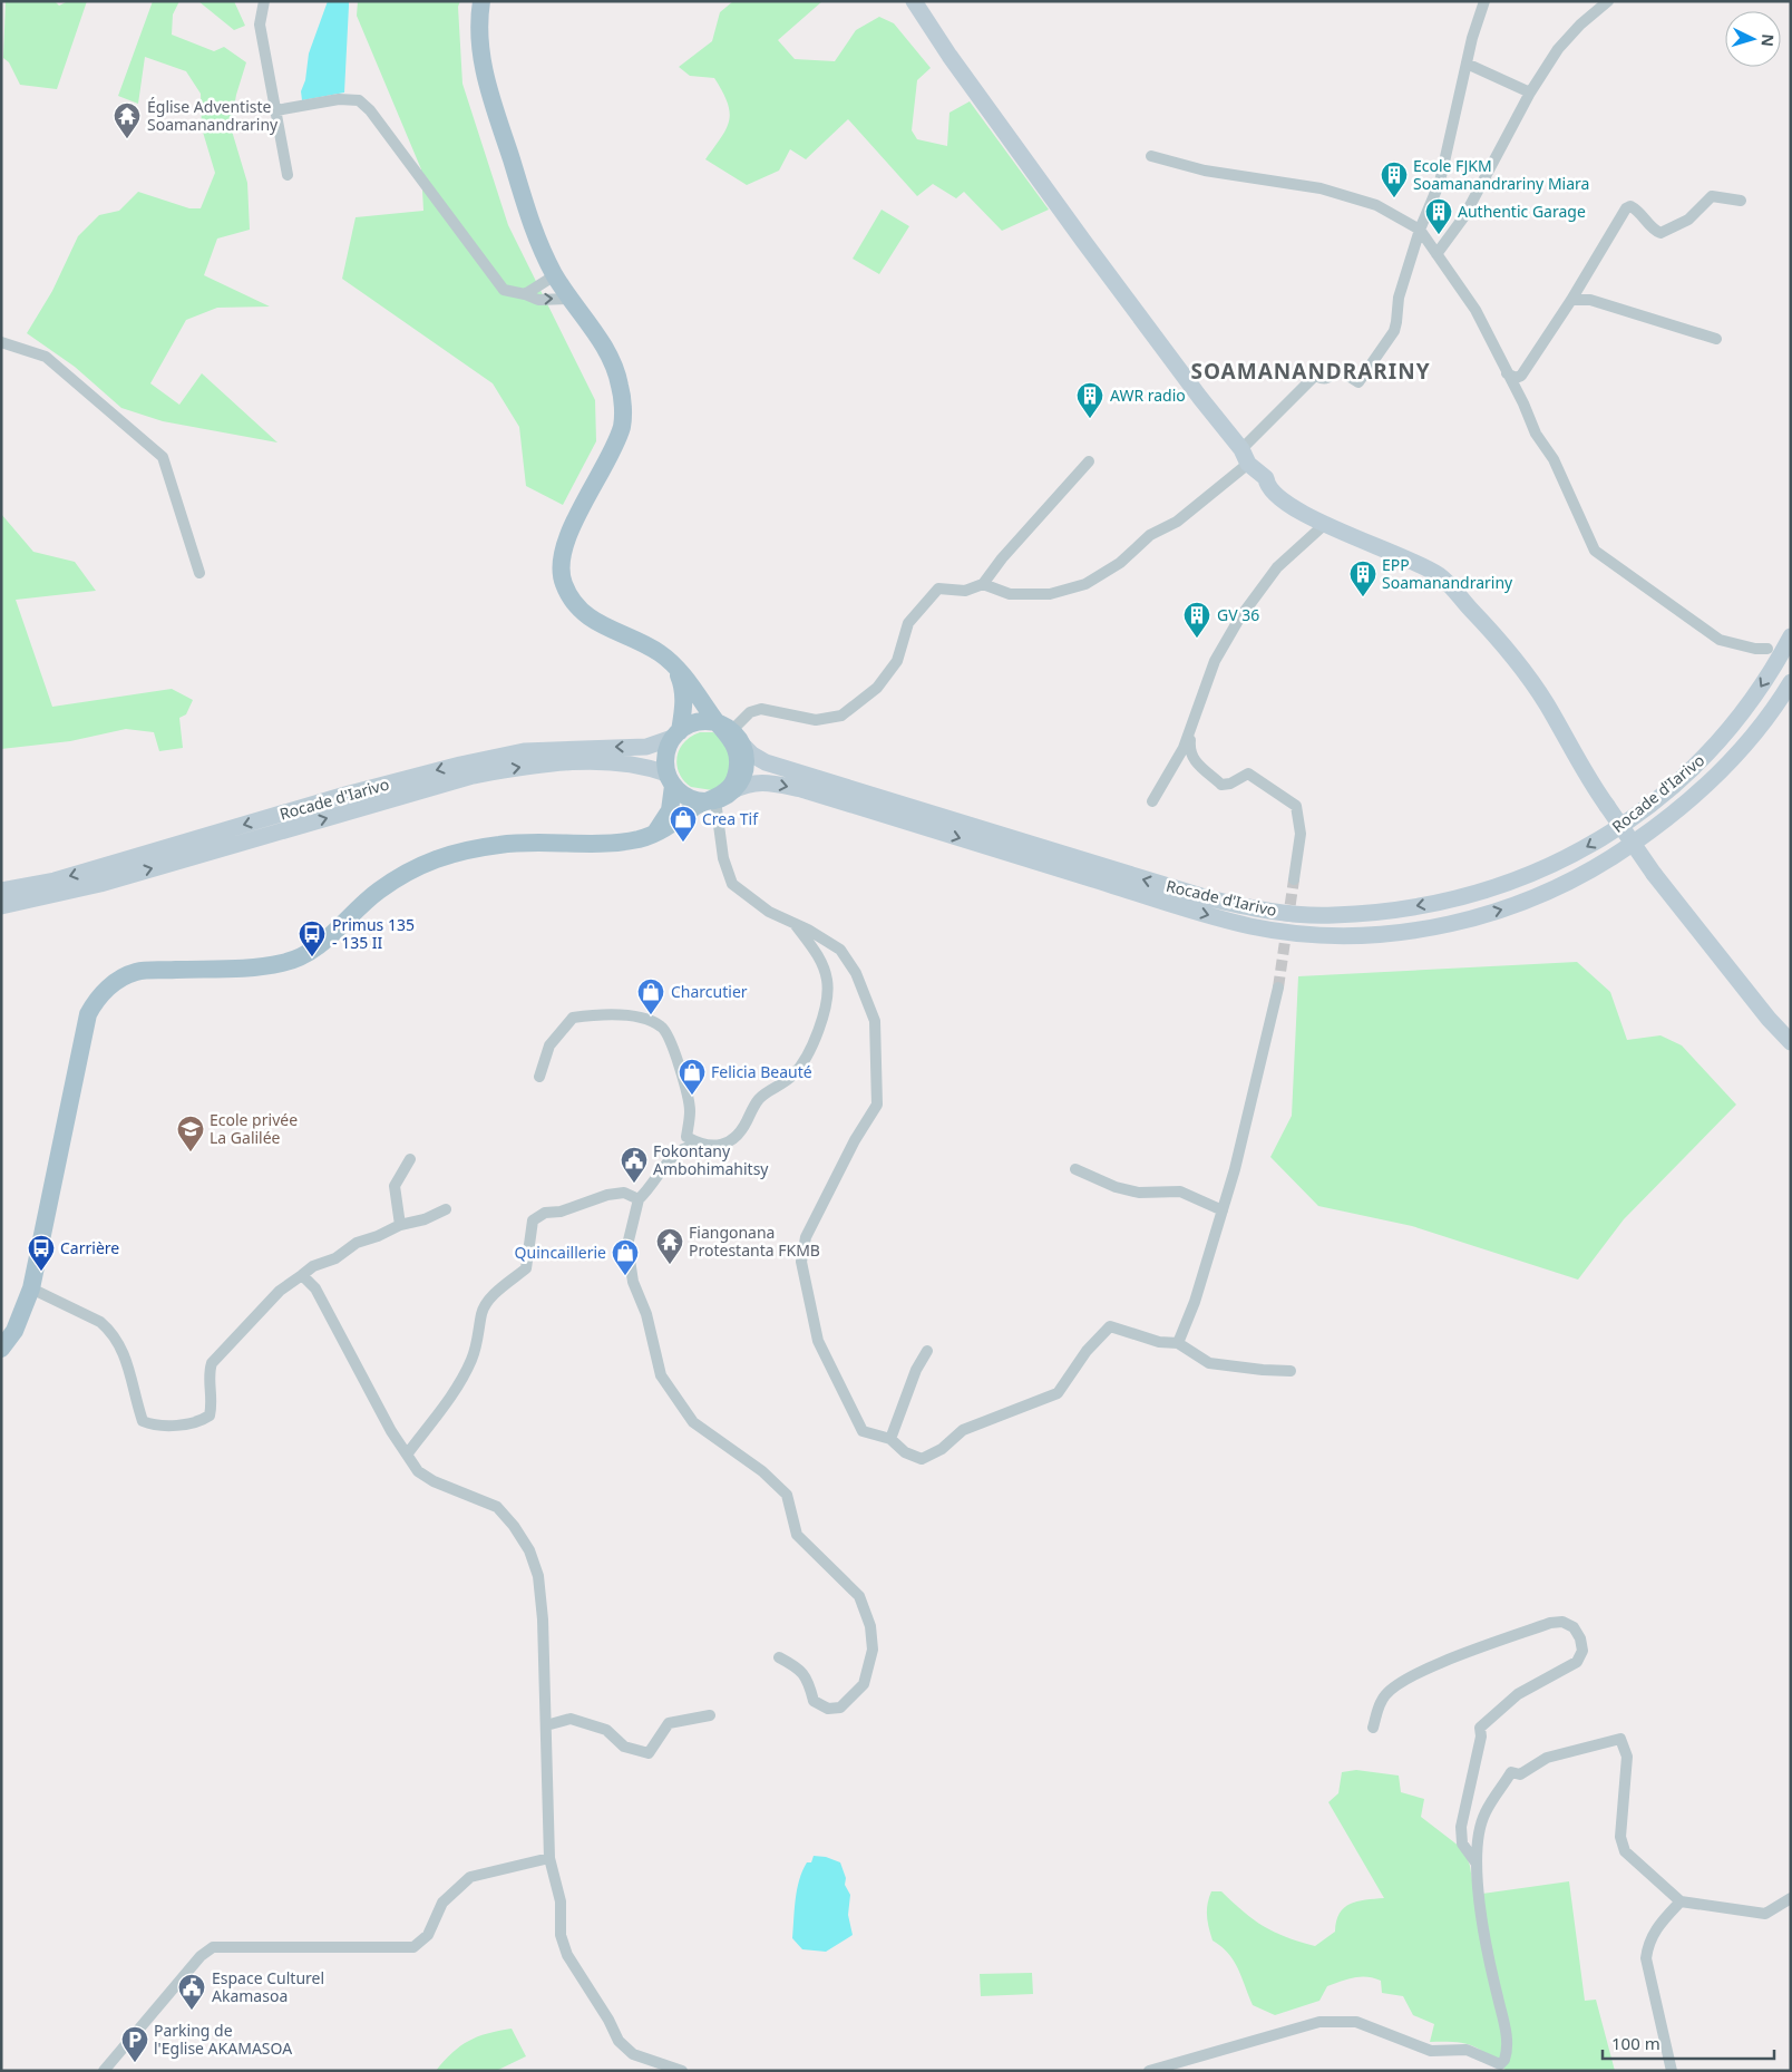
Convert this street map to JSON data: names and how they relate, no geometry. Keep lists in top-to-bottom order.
{
  "streets": {
    "main road": ["Rocade d'Iarivo"]
  },
  "districts": ["SOAMANANDRARINY"],
  "places": {
    "temple": ["Église Adventiste Soamanandrariny", "Fiangonana Protestanta FKMB"],
    "building": [
      "Ecole FJKM Soamanandrariny Miara",
      "Authentic Garage",
      "AWR radio",
      "EPP Soamanandrariny",
      "GV 36"
    ],
    "shop": [
      "Crea Tif",
      "Charcutier",
      "Felicia Beauté",
      "Quincaillerie"
    ],
    "bus stop": ["Primus 135 - 135 II", "Carrière"],
    "school or university": ["Ecole privée La Galilée"],
    "public building": ["Fokontany Ambohimahitsy", "Espace Culturel Akamasoa"],
    "parking": ["Parking de l'Eglise AKAMASOA"]
  },
  "scale_bar": "100 m",
  "north": "right"
}
